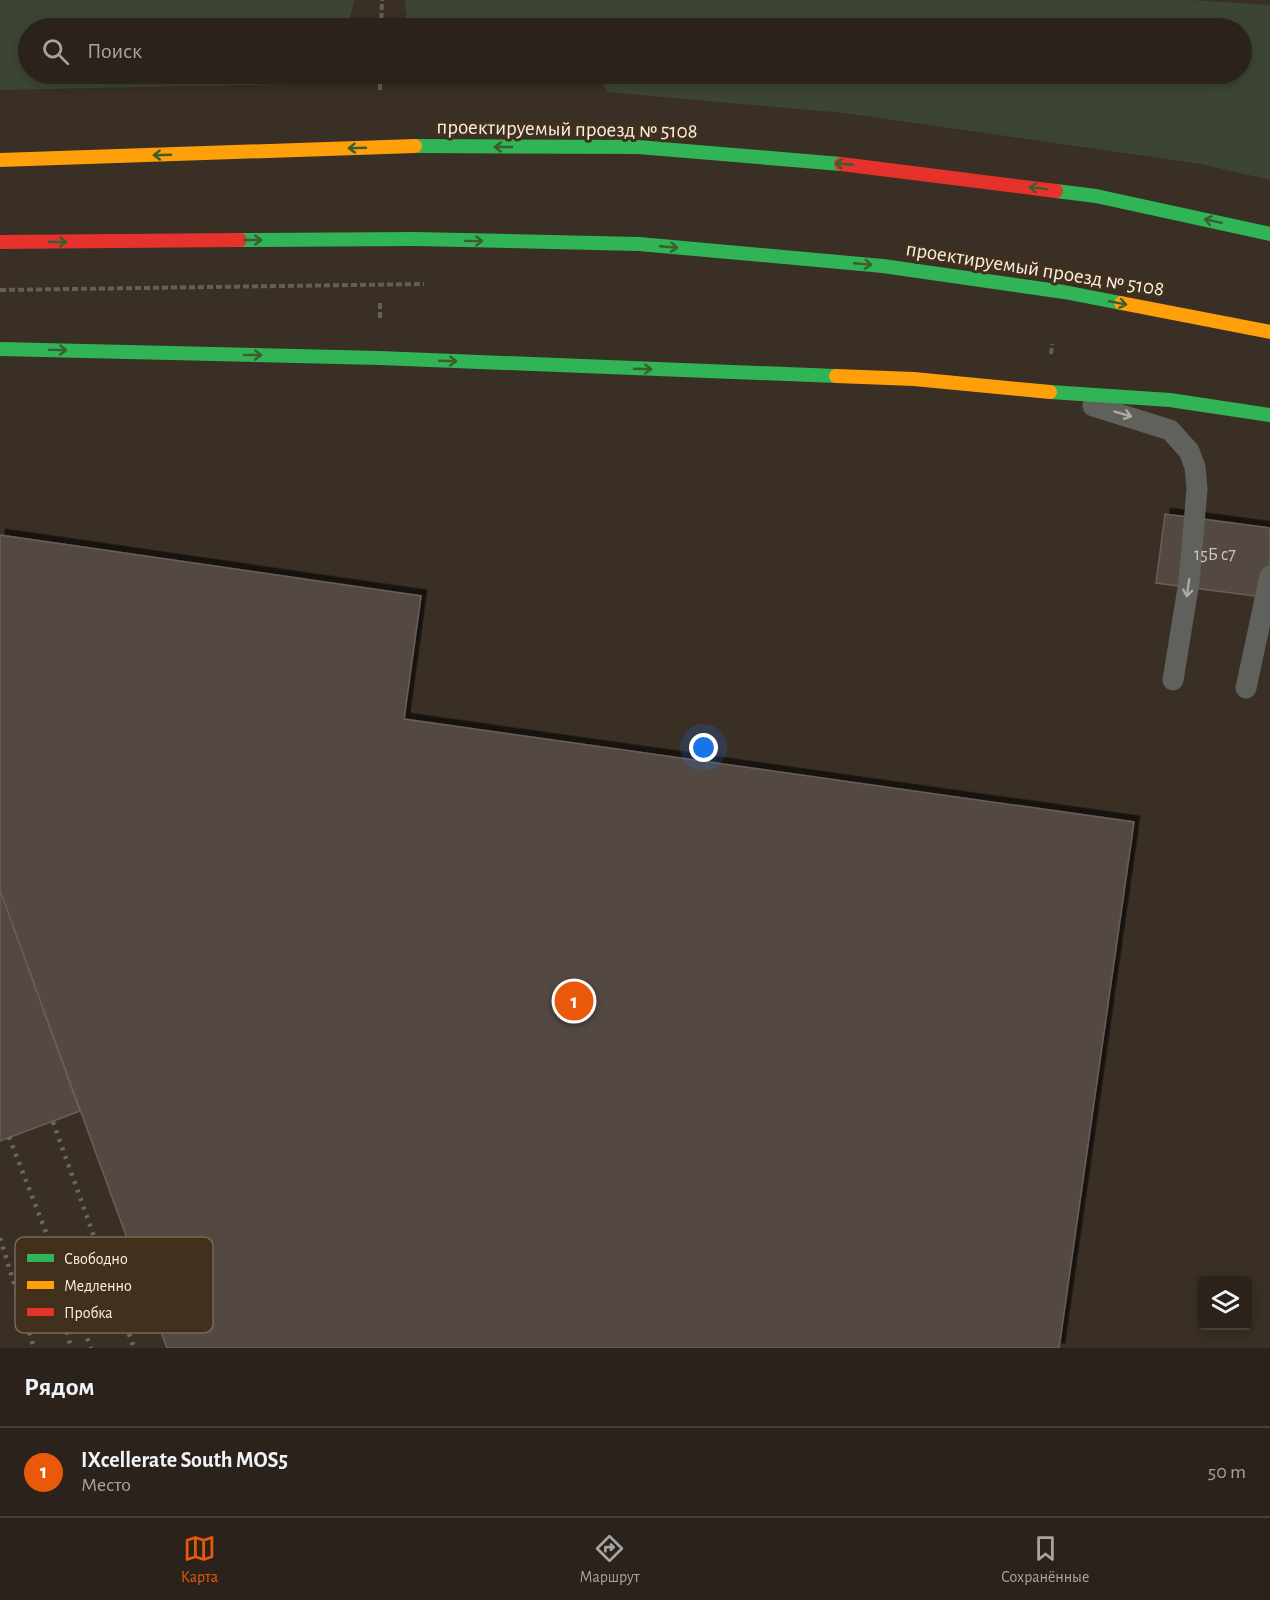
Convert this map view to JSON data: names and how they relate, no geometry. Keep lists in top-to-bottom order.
{
  "streets": {
    "main road": ["проектируемый проезд № 5108"]
  },
  "house_numbers": ["15Б с7"],
  "legend": ["Свободно", "Медленно", "Пробка"],
  "page": {
    "search": "Поиск",
    "pins": "1",
    "heading": "Рядом",
    "list": [
      {
        "mark": "1",
        "name": "IXcellerate South MOS5",
        "note": "Место",
        "value": "50 m"
      }
    ],
    "nav": ["Карта", "Маршрут", "Сохранённые"]
  }
}
